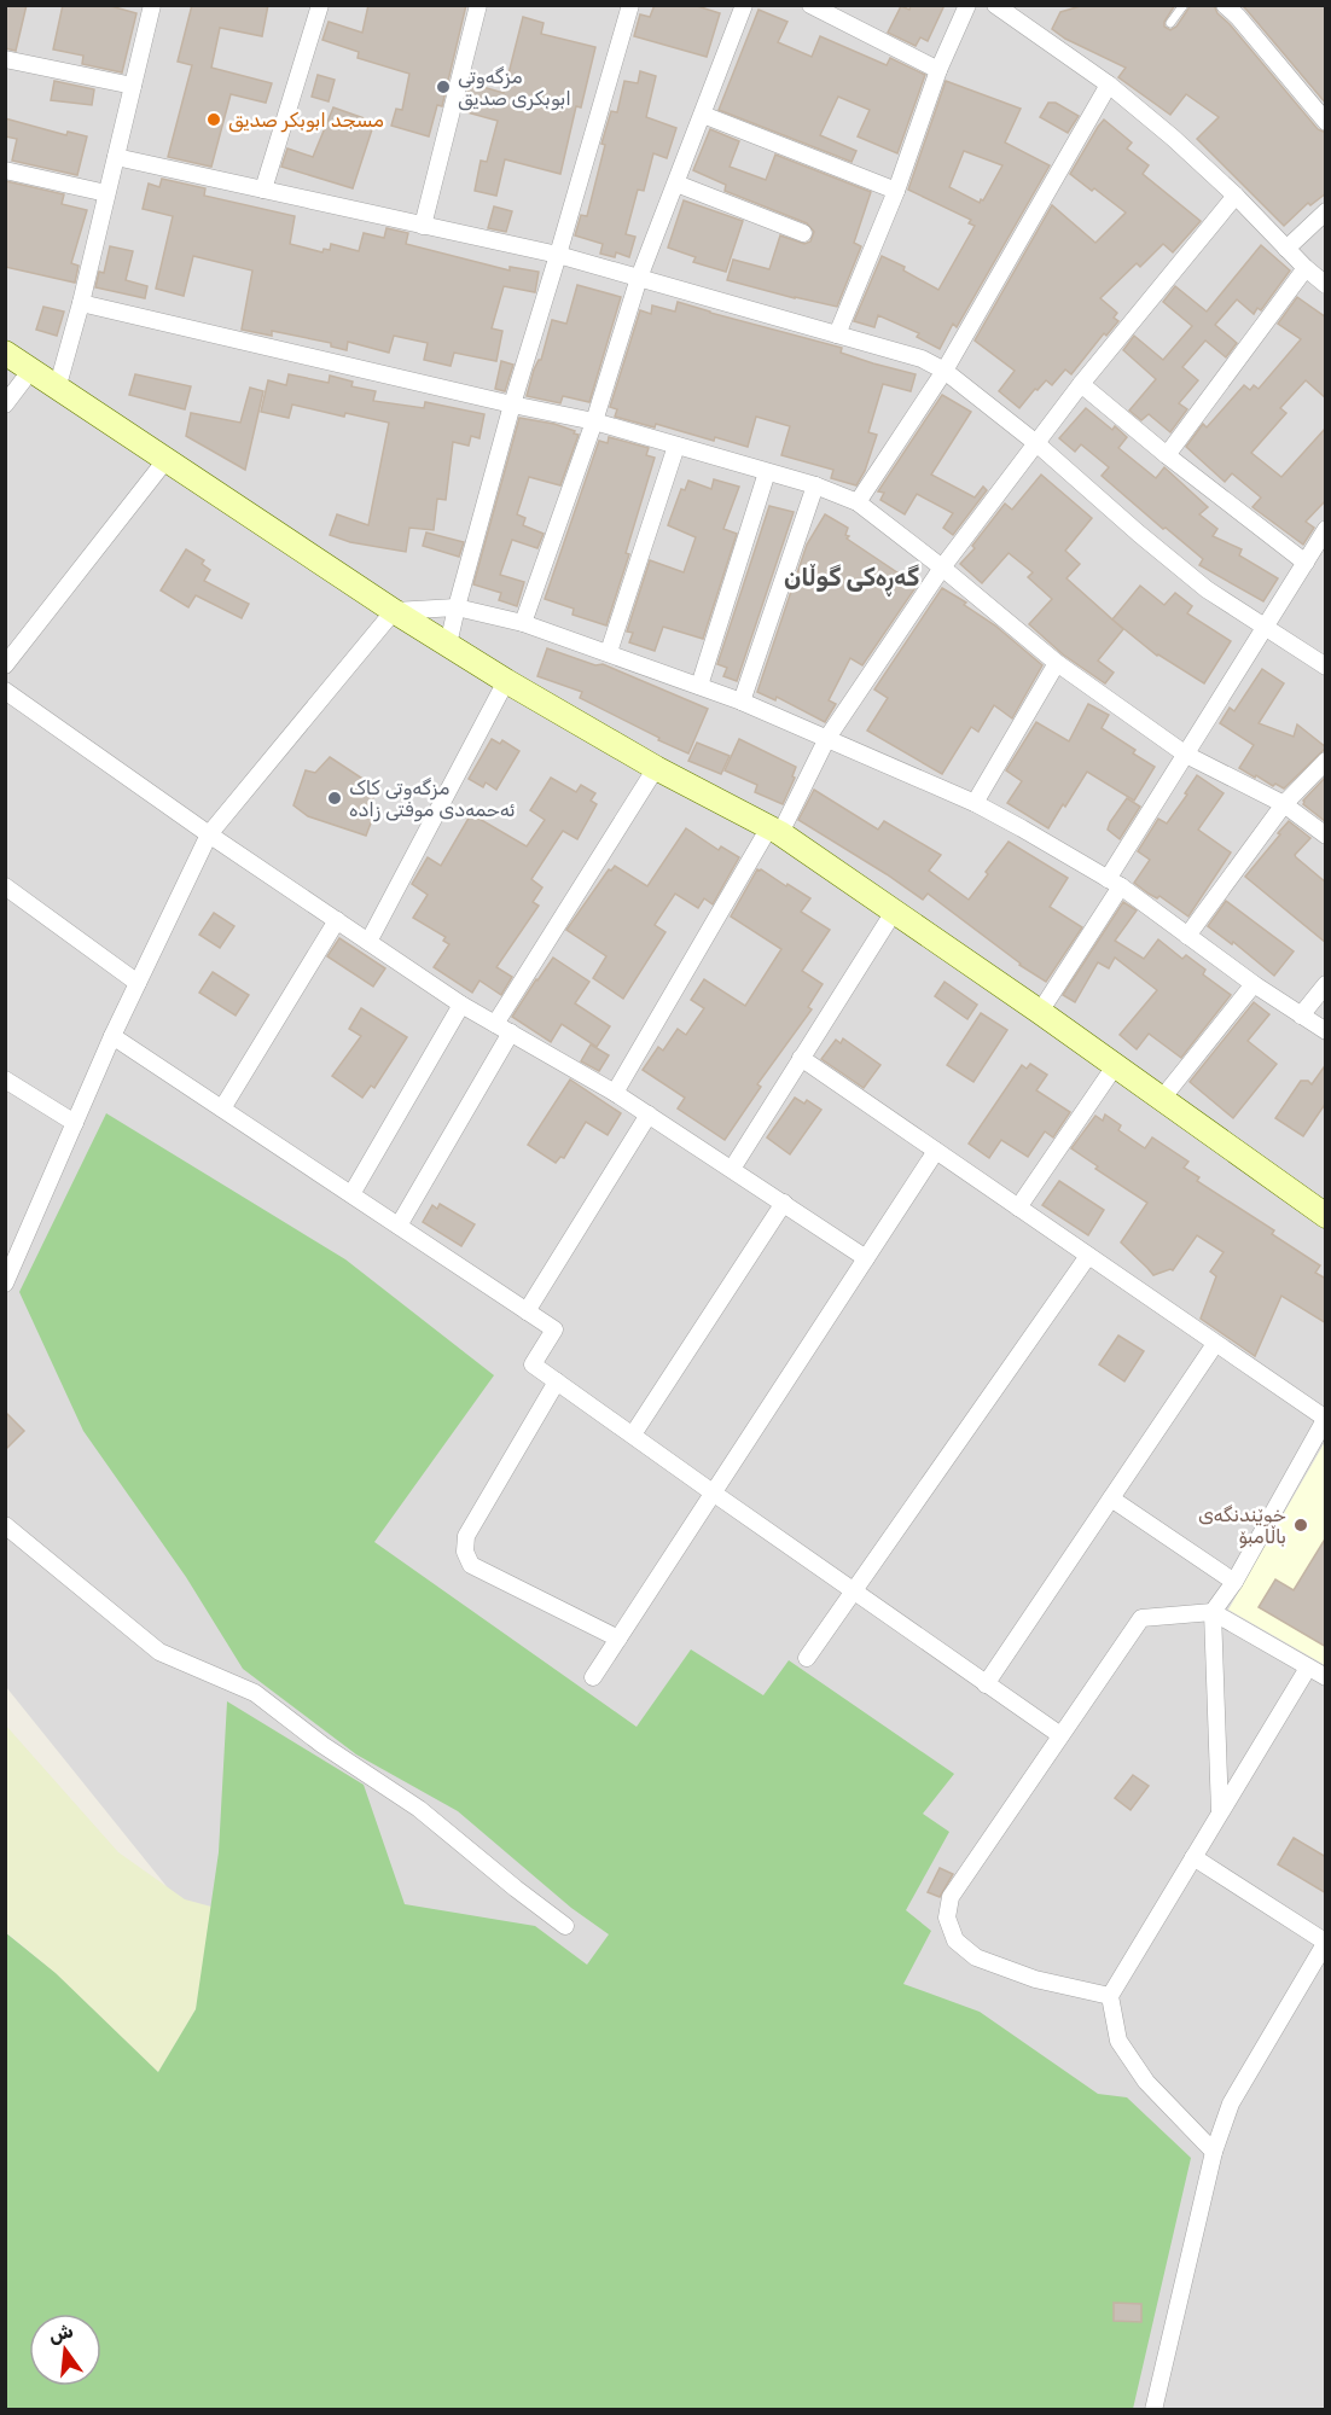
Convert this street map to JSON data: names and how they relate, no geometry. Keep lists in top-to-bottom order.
{
  "districts": ["گەڕەکی گوڵان"],
  "places": [
    "مزگەوتی ابوبکری صدیق",
    "مسجد ابوبكر صديق",
    "مزگەوتی کاک ئەحمەدی موفتی زادە",
    "خوێندنگەی باڵامبۆ"
  ],
  "north": "top"
}
